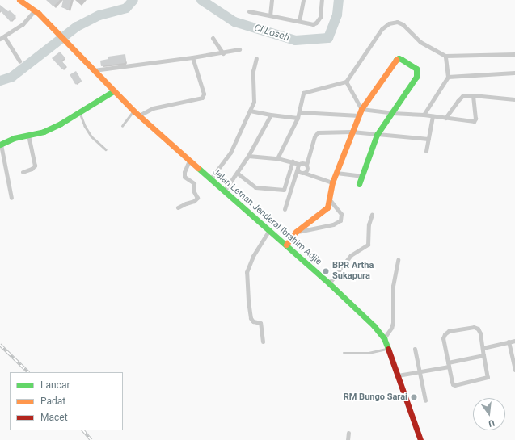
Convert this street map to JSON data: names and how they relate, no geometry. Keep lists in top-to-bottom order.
{
  "streets": {
    "main road": ["Jalan Letnan Jenderal Ibrahim Adjie"]
  },
  "water": ["Ci Loseh"],
  "places": ["BPR Artha Sukapura", "RM Bungo Sarai"],
  "legend": ["Lancar", "Padat", "Macet"],
  "north": "bottom"
}
